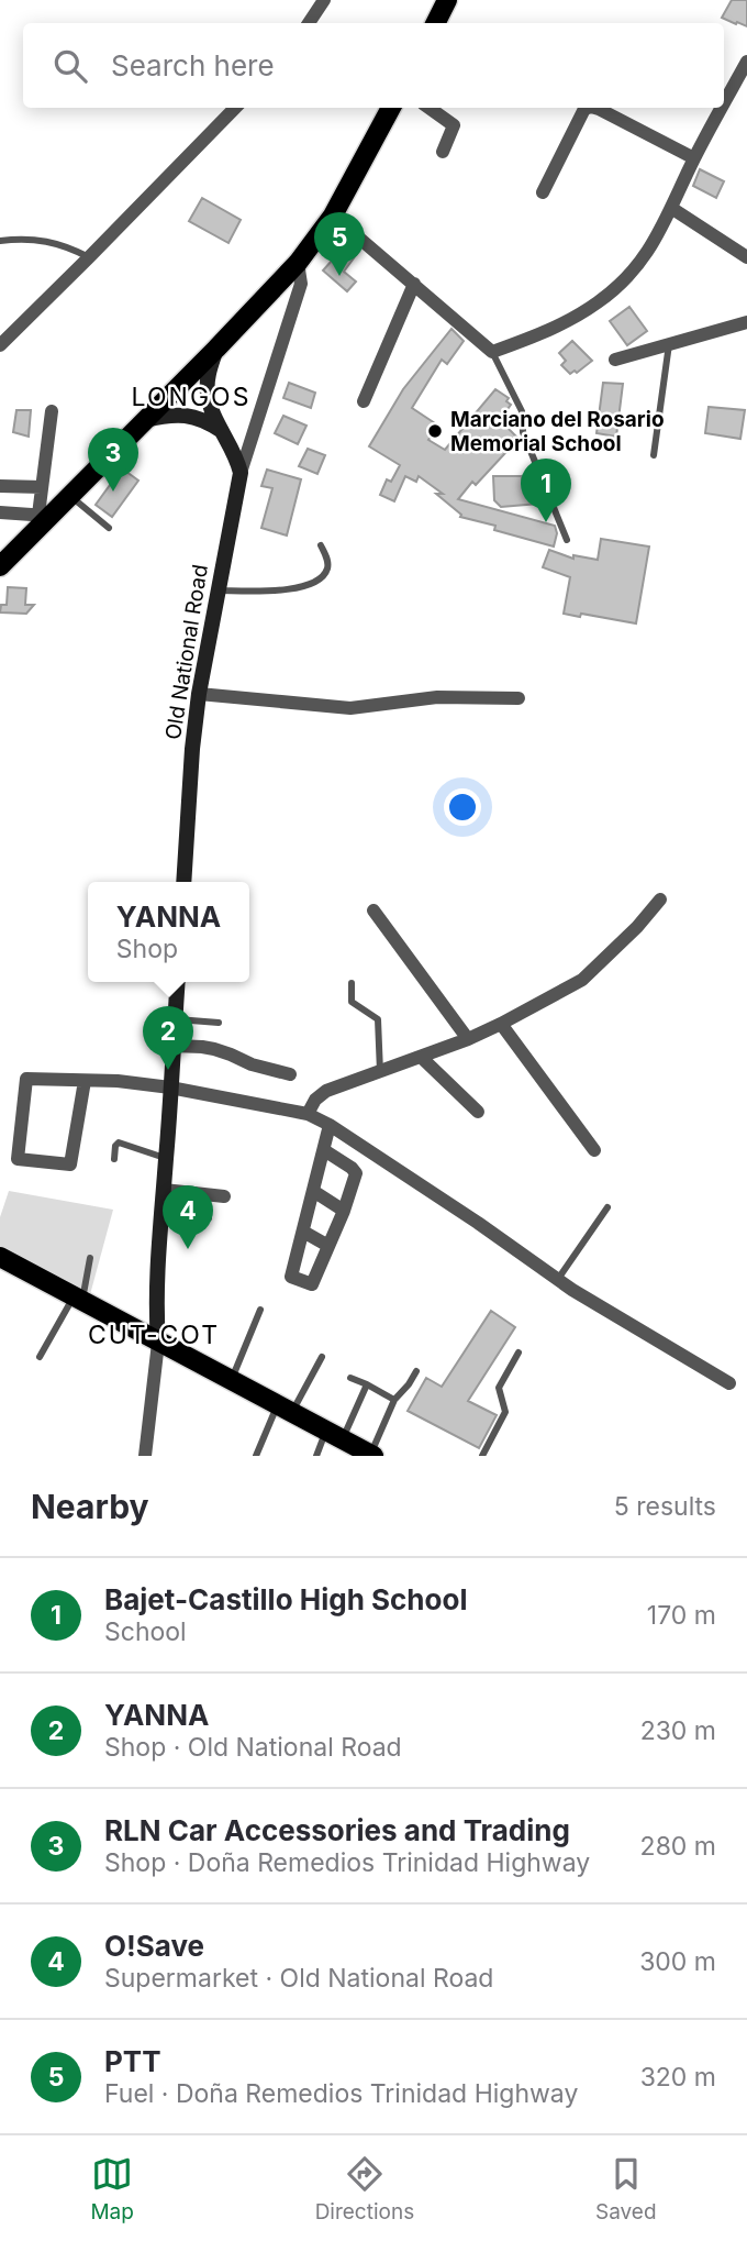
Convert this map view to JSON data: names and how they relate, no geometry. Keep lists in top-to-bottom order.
{
  "streets": {
    "main road": ["Old National Road"]
  },
  "districts": ["LONGOS", "CUT-COT"],
  "places": ["Marciano del Rosario Memorial School"],
  "page": {
    "search": "Search here",
    "pins": [
      "5",
      "3",
      "1",
      "2",
      "4"
    ],
    "popup": ["YANNA", "Shop"],
    "heading": ["Nearby", "5 results"],
    "list": [
      {
        "mark": "1",
        "name": "Bajet-Castillo High School",
        "note": "School",
        "value": "170 m"
      },
      {
        "mark": "2",
        "name": "YANNA",
        "note": "Shop · Old National Road",
        "value": "230 m"
      },
      {
        "mark": "3",
        "name": "RLN Car Accessories and Trading",
        "note": "Shop · Doña Remedios Trinidad Highway",
        "value": "280 m"
      },
      {
        "mark": "4",
        "name": "O!Save",
        "note": "Supermarket · Old National Road",
        "value": "300 m"
      },
      {
        "mark": "5",
        "name": "PTT",
        "note": "Fuel · Doña Remedios Trinidad Highway",
        "value": "320 m"
      }
    ],
    "nav": ["Map", "Directions", "Saved"]
  }
}
